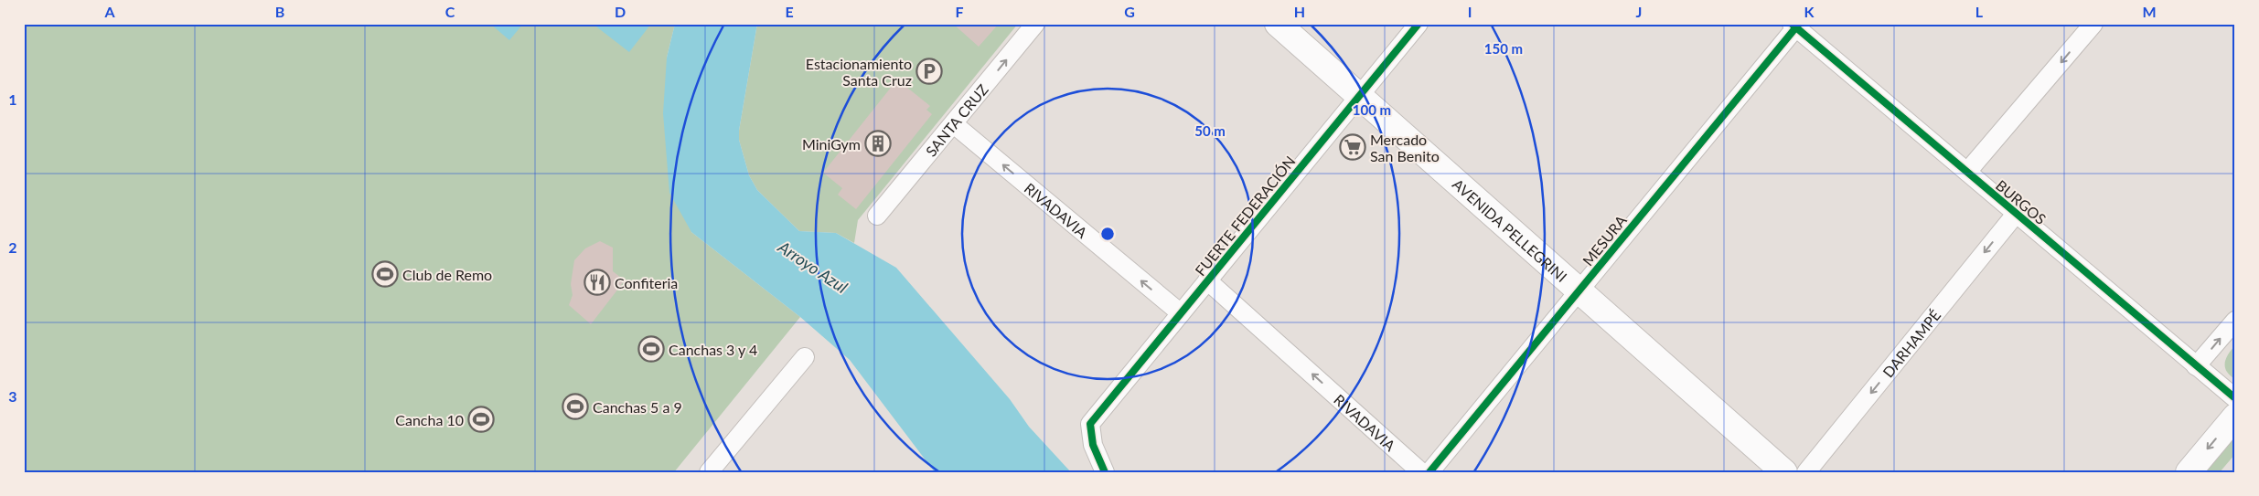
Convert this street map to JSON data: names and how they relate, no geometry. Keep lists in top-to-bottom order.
{
  "streets": {
    "main road": ["AVENIDA PELLEGRINI"],
    "street": [
      "SANTA CRUZ",
      "BURGOS",
      "RIVADAVIA",
      "FUERTE FEDERACIÓN",
      "MESURA",
      "DARHAMPÉ"
    ]
  },
  "crossings": [
    ["SANTA CRUZ", "RIVADAVIA"],
    ["BURGOS", "MESURA"],
    ["BURGOS", "DARHAMPÉ"],
    ["RIVADAVIA", "FUERTE FEDERACIÓN"],
    ["FUERTE FEDERACIÓN", "AVENIDA PELLEGRINI"],
    ["AVENIDA PELLEGRINI", "MESURA"]
  ],
  "one_way": ["SANTA CRUZ", "RIVADAVIA", "DARHAMPÉ"],
  "water": ["Arroyo Azul"],
  "places": {
    "parking": ["Estacionamiento Santa Cruz"],
    "building": ["MiniGym"],
    "supermarket": ["Mercado San Benito"],
    "sports": [
      "Club de Remo",
      "Canchas 3 y 4",
      "Canchas 5 a 9",
      "Cancha 10"
    ],
    "restaurant": ["Confiteria"]
  },
  "grid": {
    "columns": [
      "A",
      "B",
      "C",
      "D",
      "E",
      "F",
      "G",
      "H",
      "I",
      "J",
      "K",
      "L",
      "M"
    ],
    "rows": ["1", "2", "3"]
  },
  "rings": ["150 m", "100 m", "50 m"]
}
